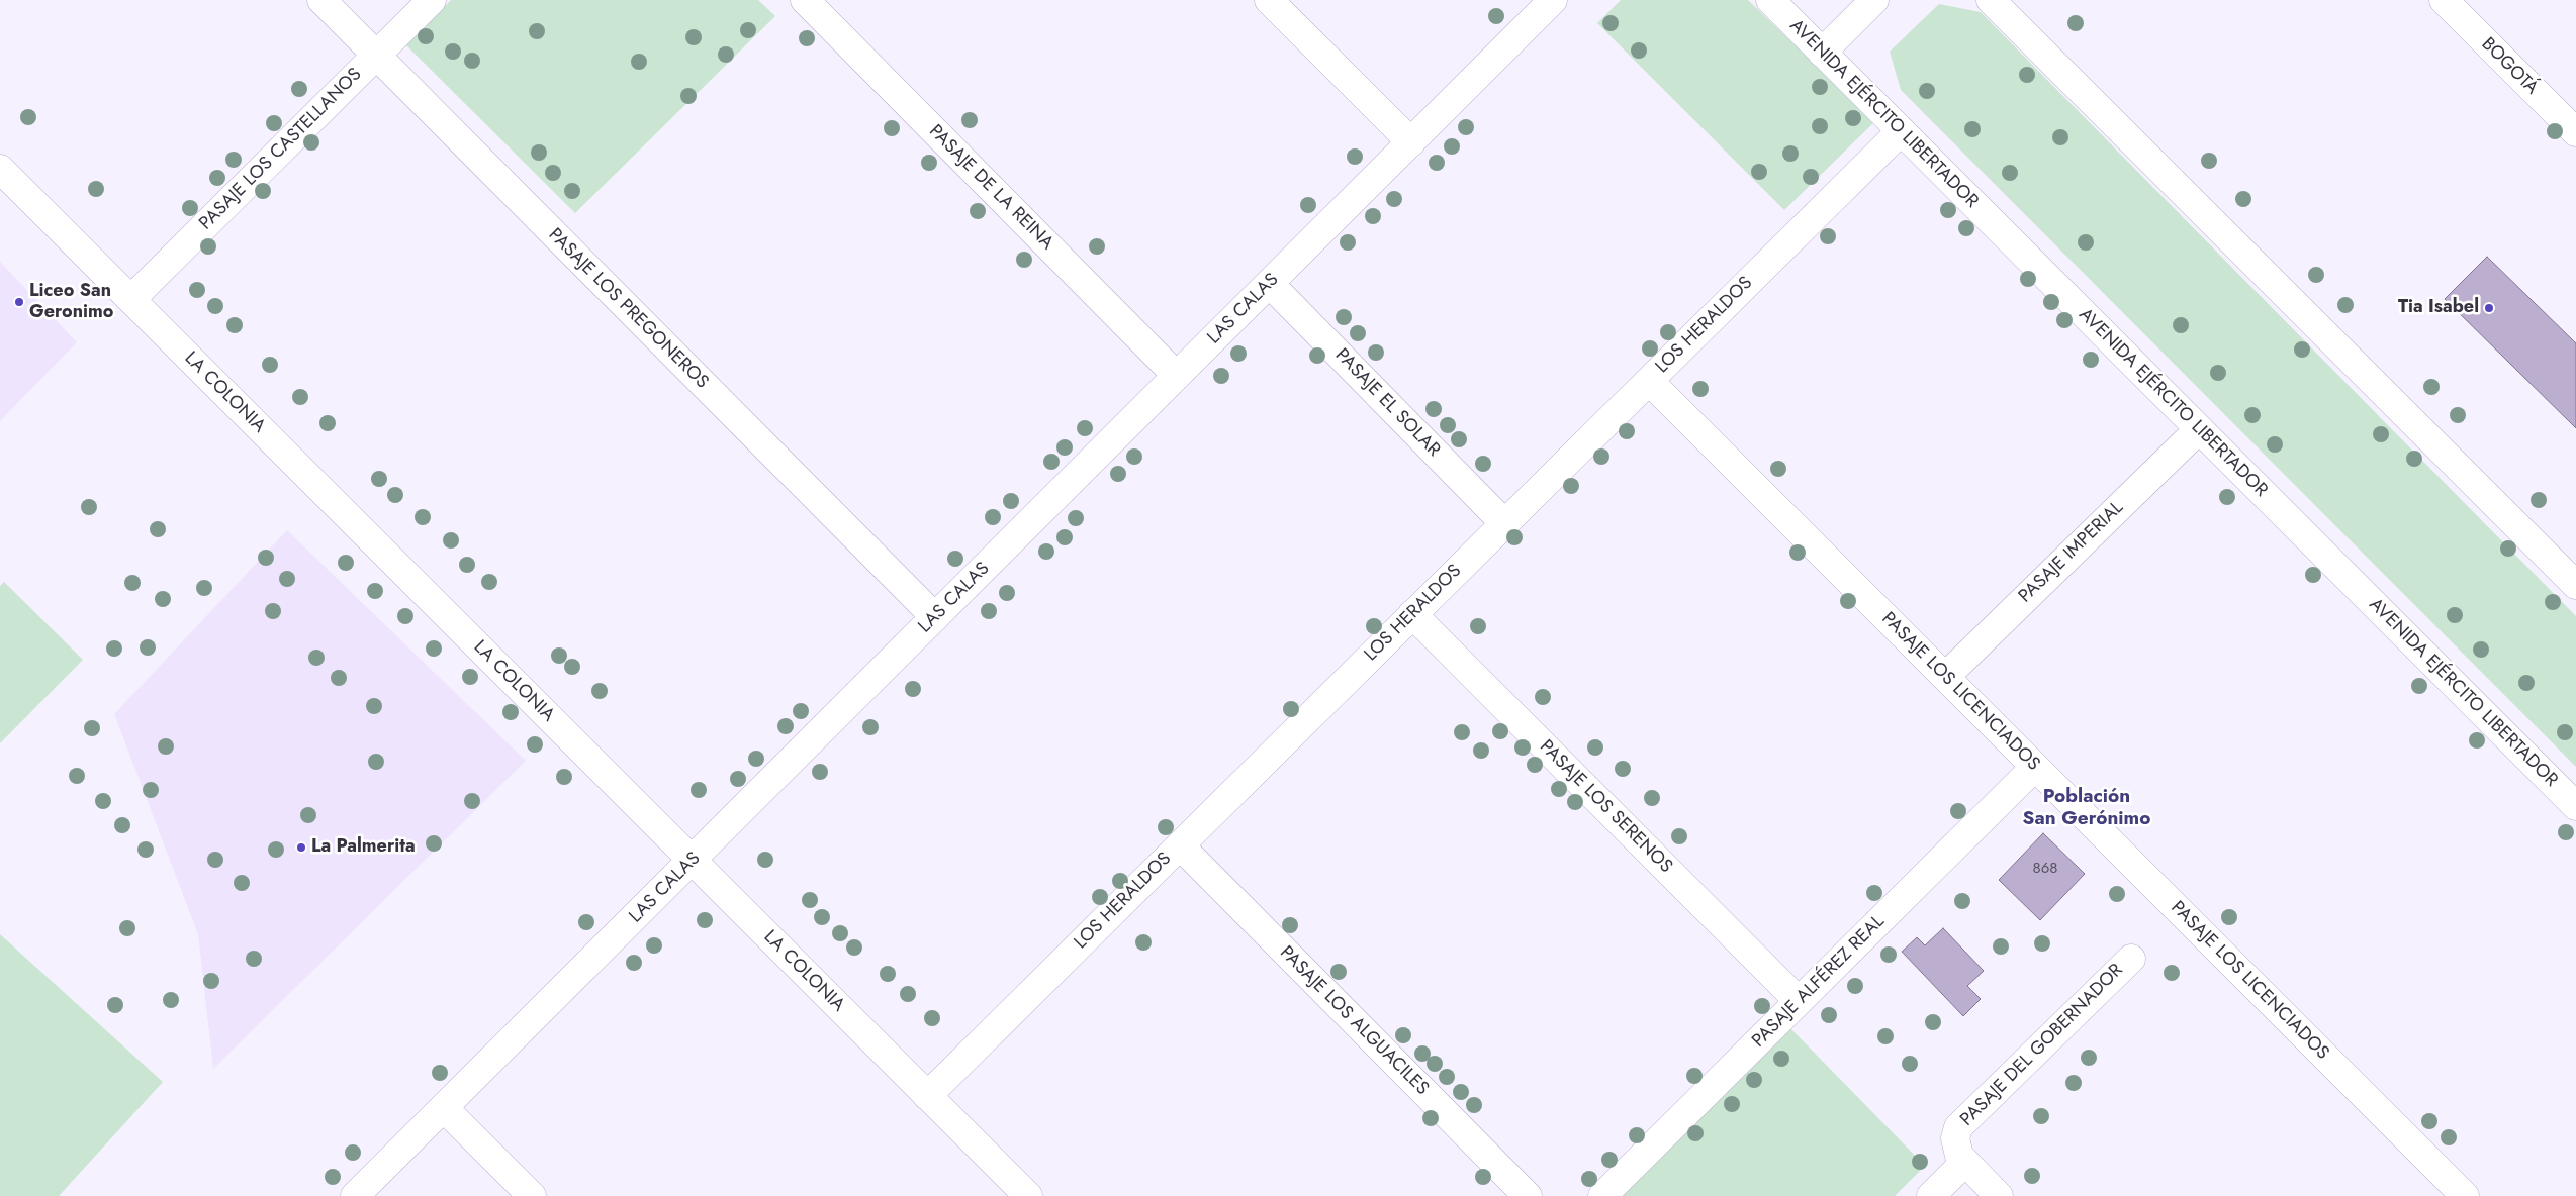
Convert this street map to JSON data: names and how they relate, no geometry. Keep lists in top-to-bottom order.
{
  "streets": {
    "street": [
      "BOGOTÁ",
      "AVENIDA EJÉRCITO LIBERTADOR",
      "PASAJE LOS CASTELLANOS",
      "PASAJE DE LA REINA",
      "PASAJE LOS PREGONEROS",
      "LAS CALAS",
      "LOS HERALDOS",
      "LA COLONIA",
      "PASAJE EL SOLAR",
      "PASAJE IMPERIAL",
      "PASAJE LOS LICENCIADOS",
      "PASAJE LOS SERENOS",
      "PASAJE ALFÉREZ REAL",
      "PASAJE LOS ALGUACILES",
      "PASAJE DEL GOBERNADOR"
    ]
  },
  "crossings": [
    ["AVENIDA EJÉRCITO LIBERTADOR", "LOS HERALDOS"],
    ["AVENIDA EJÉRCITO LIBERTADOR", "PASAJE IMPERIAL"],
    ["PASAJE LOS CASTELLANOS", "PASAJE LOS PREGONEROS"],
    ["PASAJE LOS CASTELLANOS", "LA COLONIA"],
    ["PASAJE DE LA REINA", "LAS CALAS"],
    ["PASAJE LOS PREGONEROS", "LAS CALAS"],
    ["LAS CALAS", "LA COLONIA"],
    ["LAS CALAS", "PASAJE EL SOLAR"],
    ["LOS HERALDOS", "LA COLONIA"],
    ["LOS HERALDOS", "PASAJE EL SOLAR"],
    ["LOS HERALDOS", "PASAJE LOS LICENCIADOS"],
    ["LOS HERALDOS", "PASAJE LOS SERENOS"],
    ["LOS HERALDOS", "PASAJE LOS ALGUACILES"],
    ["PASAJE IMPERIAL", "PASAJE LOS LICENCIADOS"],
    ["PASAJE LOS LICENCIADOS", "PASAJE ALFÉREZ REAL"],
    ["PASAJE LOS SERENOS", "PASAJE ALFÉREZ REAL"]
  ],
  "districts": ["Población San Gerónimo"],
  "places": ["Liceo San Geronimo", "Tia Isabel", "La Palmerita"],
  "house_numbers": ["868"]
}
